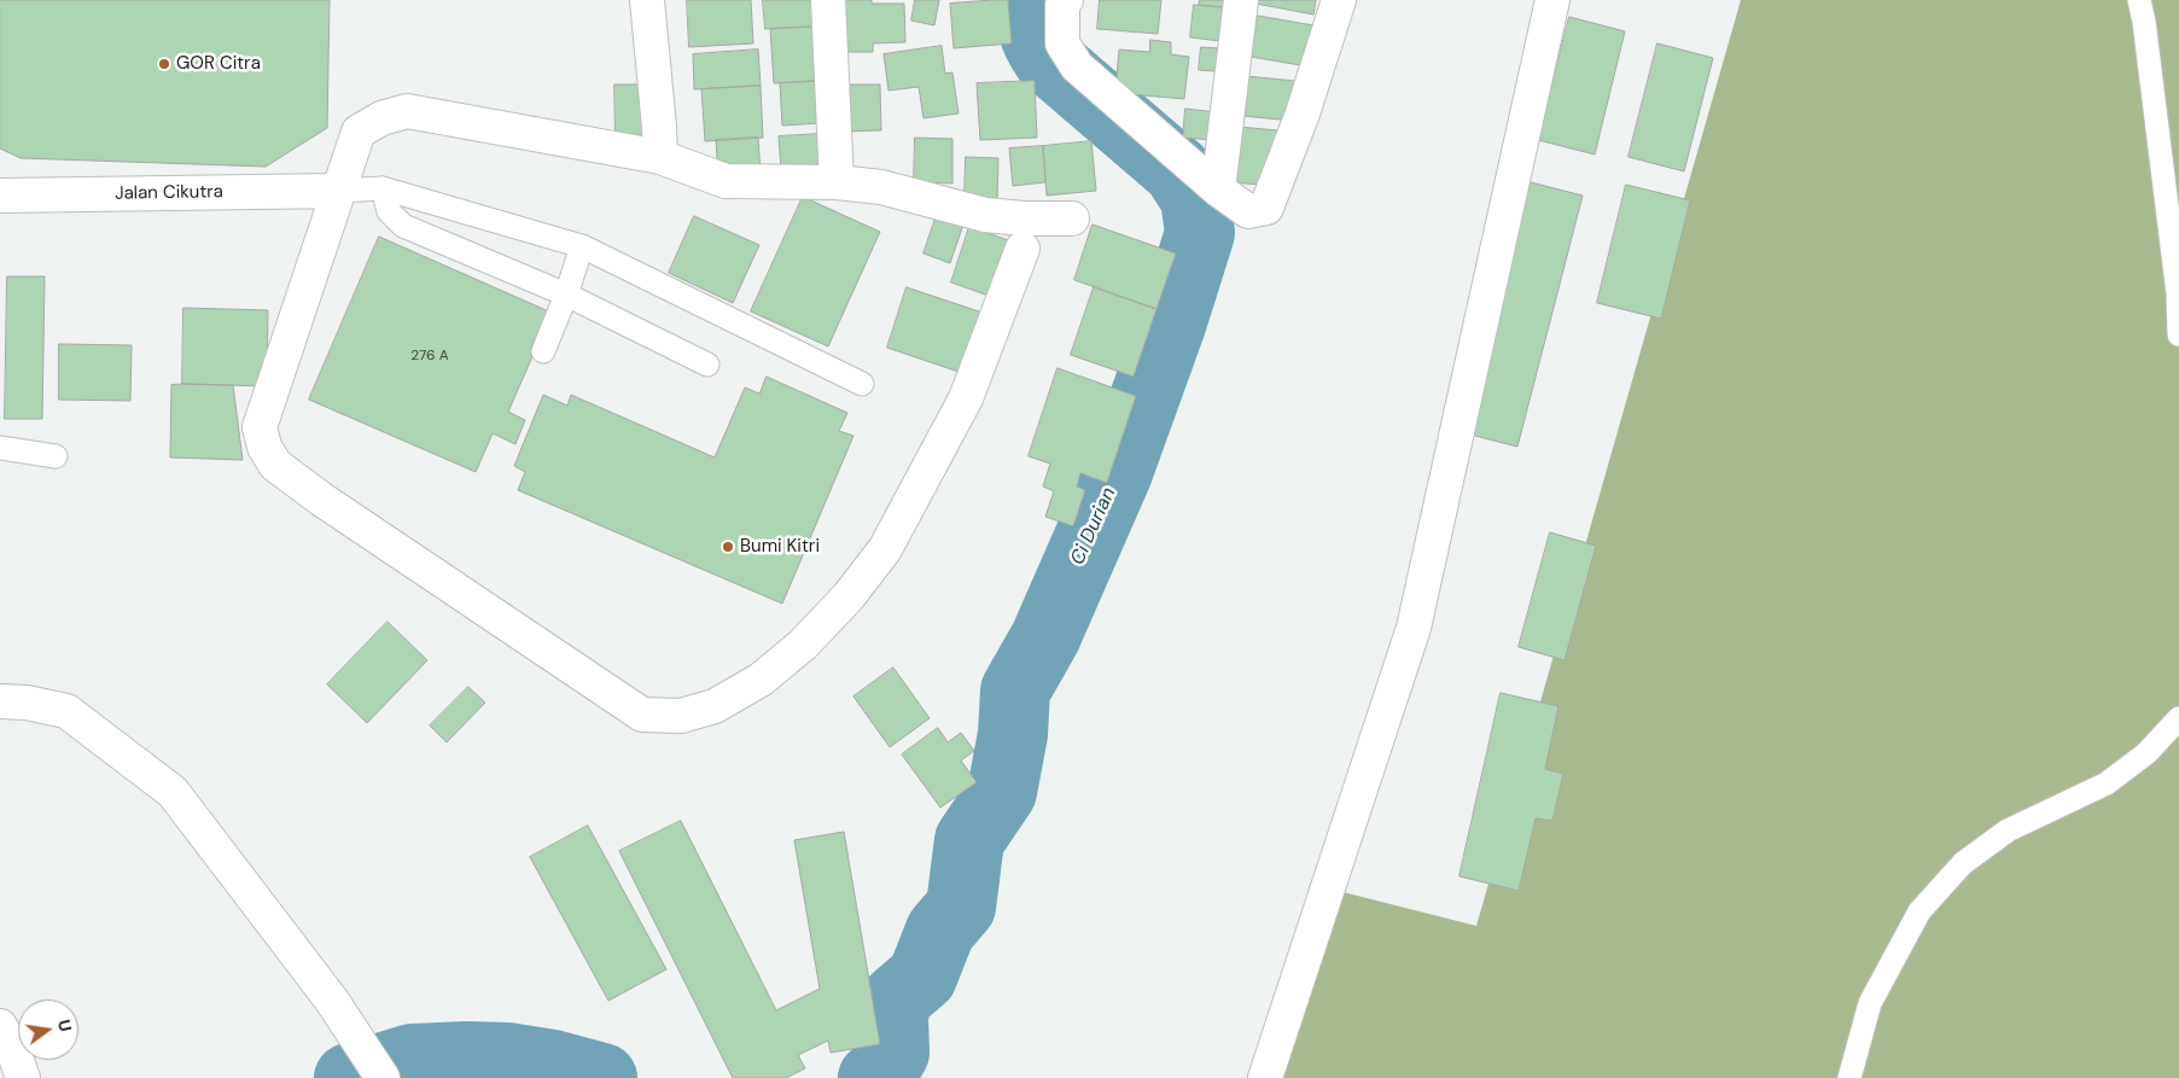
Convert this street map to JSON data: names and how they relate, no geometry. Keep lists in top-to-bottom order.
{
  "streets": {
    "street": ["Jalan Cikutra"]
  },
  "water": ["Ci Durian"],
  "places": ["GOR Citra", "Bumi Kitri"],
  "house_numbers": ["276 A"],
  "north": "right"
}
